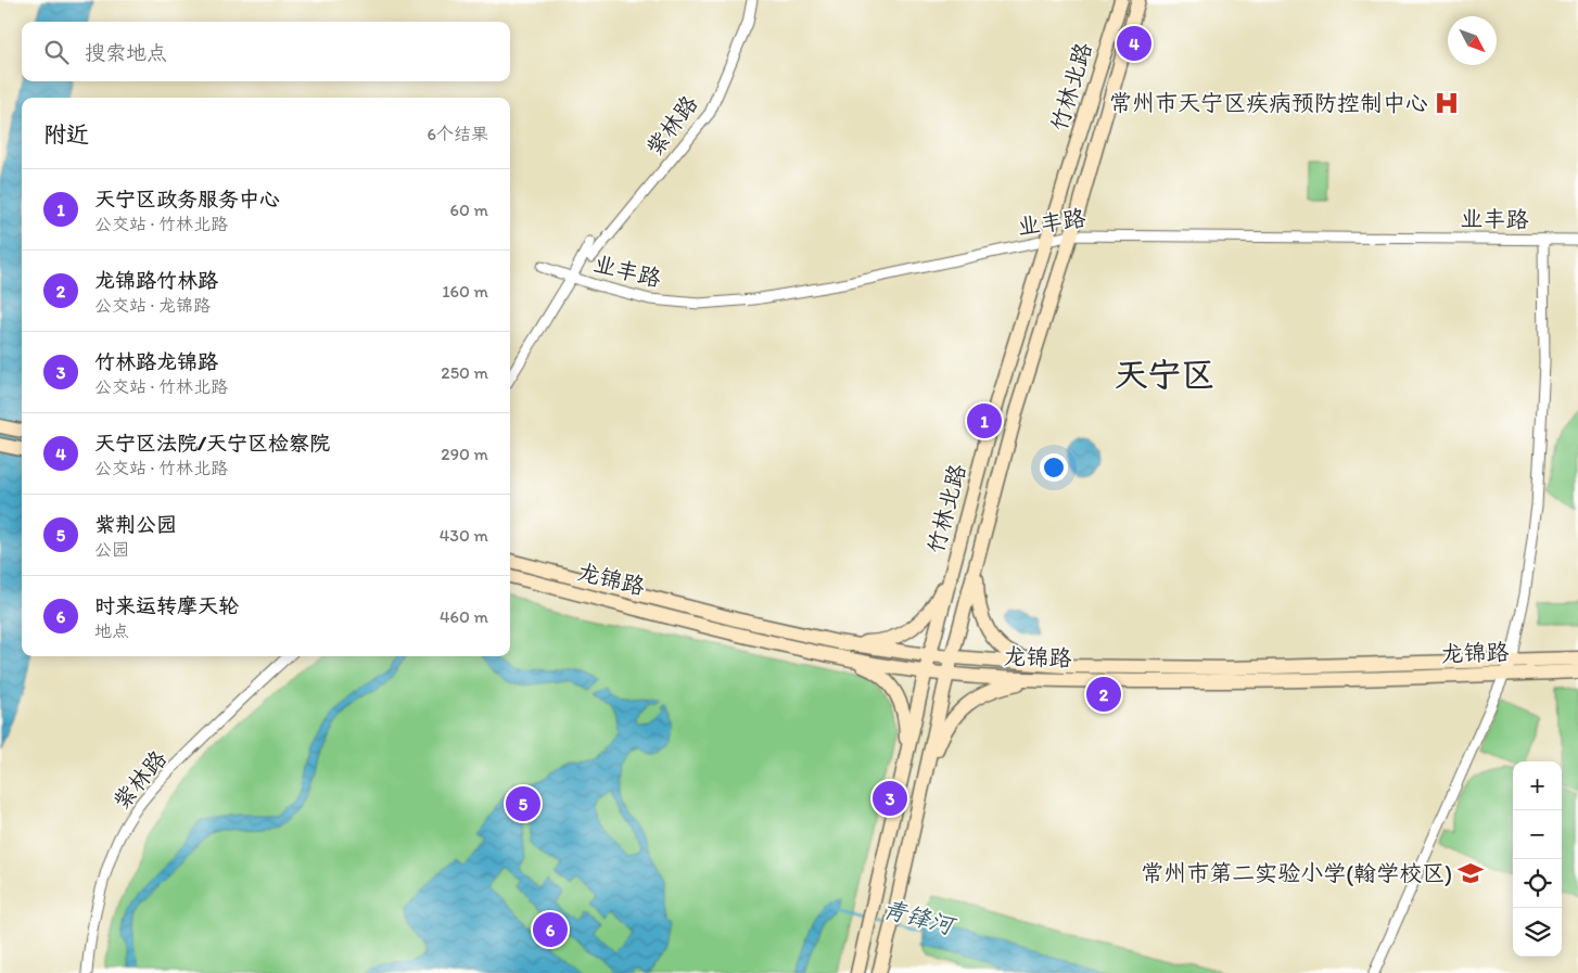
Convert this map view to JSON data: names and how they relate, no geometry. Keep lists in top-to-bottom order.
{
  "streets": {
    "main road": ["竹林北路", "龙锦路"],
    "street": ["紫林路", "业丰路"]
  },
  "crossings": [
    ["竹林北路", "业丰路"],
    ["竹林北路", "龙锦路"]
  ],
  "districts": ["天宁区"],
  "water": ["青锋河"],
  "places": {
    "hospital": ["常州市天宁区疾病预防控制中心"],
    "school or university": ["常州市第二实验小学(翰学校区)"]
  },
  "north": "bottom right",
  "page": {
    "search": "搜索地点",
    "pins": [
      "4",
      "1",
      "2",
      "3",
      "5",
      "6"
    ],
    "heading": ["附近", "6个结果"],
    "list": [
      {
        "mark": "1",
        "name": "天宁区政务服务中心",
        "note": "公交站 · 竹林北路",
        "value": "60 m"
      },
      {
        "mark": "2",
        "name": "龙锦路竹林路",
        "note": "公交站 · 龙锦路",
        "value": "160 m"
      },
      {
        "mark": "3",
        "name": "竹林路龙锦路",
        "note": "公交站 · 竹林北路",
        "value": "250 m"
      },
      {
        "mark": "4",
        "name": "天宁区法院/天宁区检察院",
        "note": "公交站 · 竹林北路",
        "value": "290 m"
      },
      {
        "mark": "5",
        "name": "紫荆公园",
        "note": "公园",
        "value": "430 m"
      },
      {
        "mark": "6",
        "name": "时来运转摩天轮",
        "note": "地点",
        "value": "460 m"
      }
    ],
    "map_buttons": ["+", "−"]
  }
}
